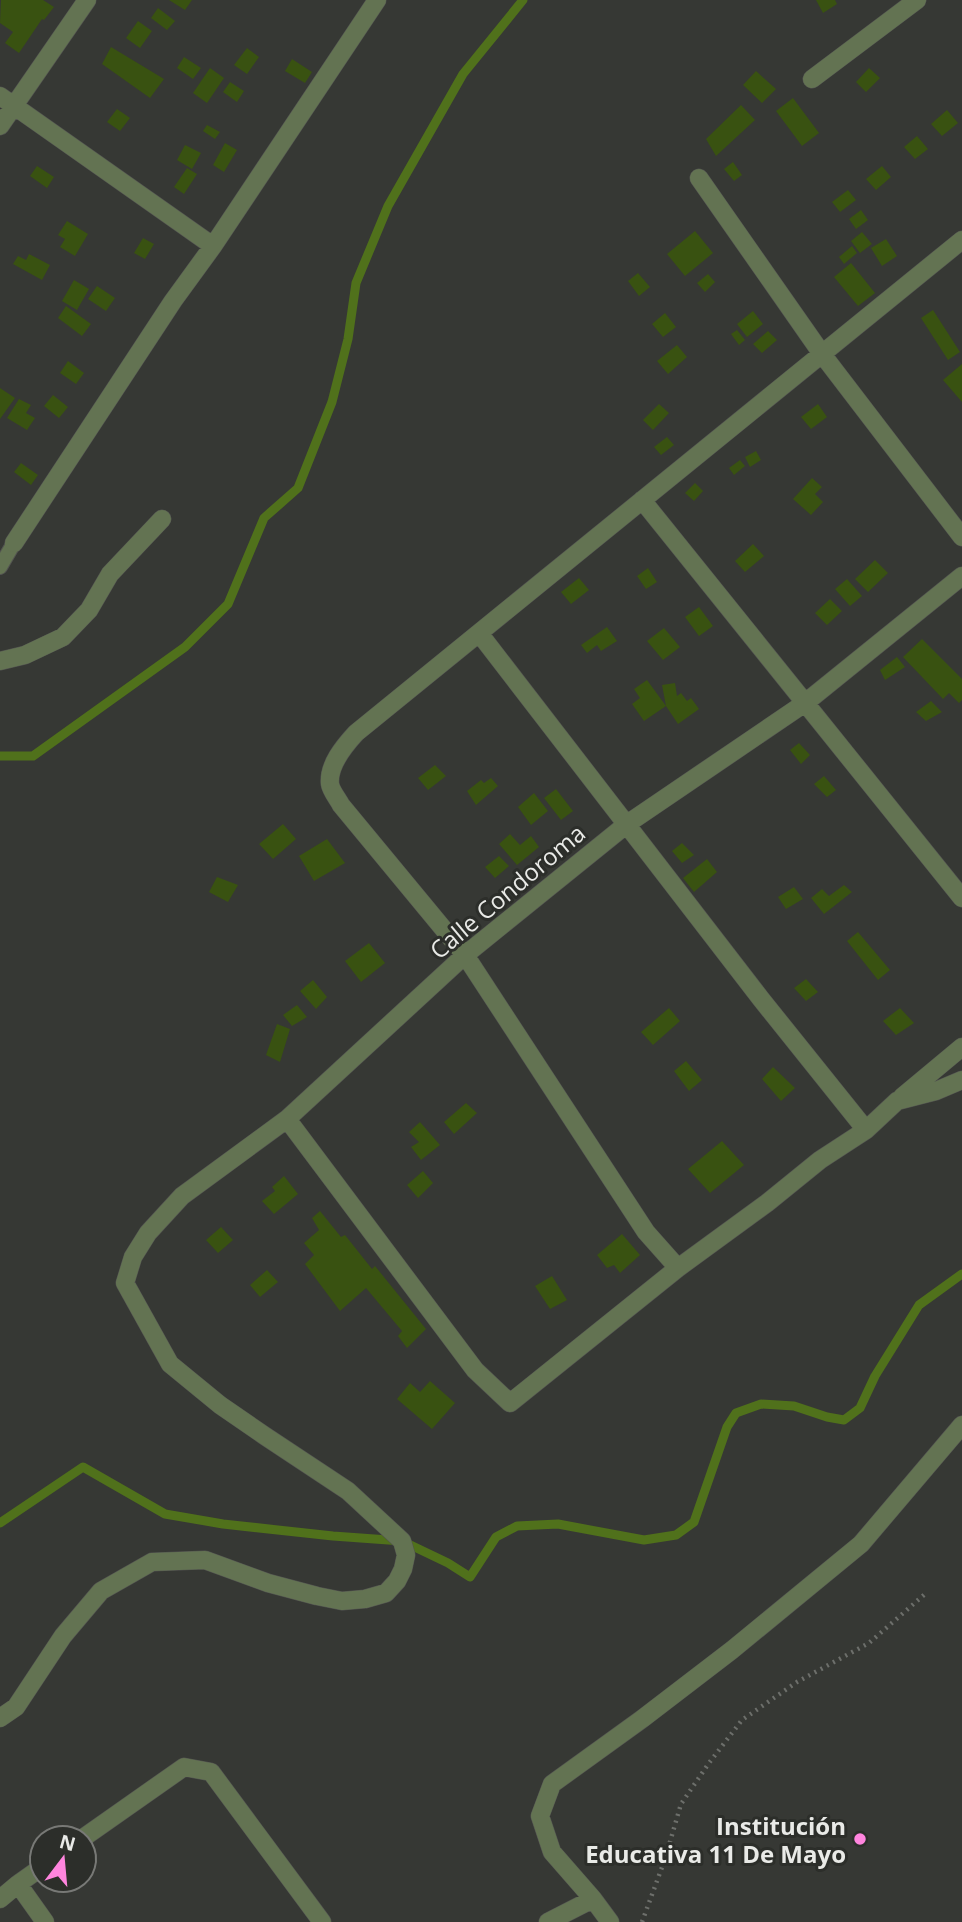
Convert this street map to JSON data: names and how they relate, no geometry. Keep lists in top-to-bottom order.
{
  "streets": {
    "street": ["Calle Condoroma"]
  },
  "places": ["Institución Educativa 11 De Mayo"],
  "north": "top"
}
